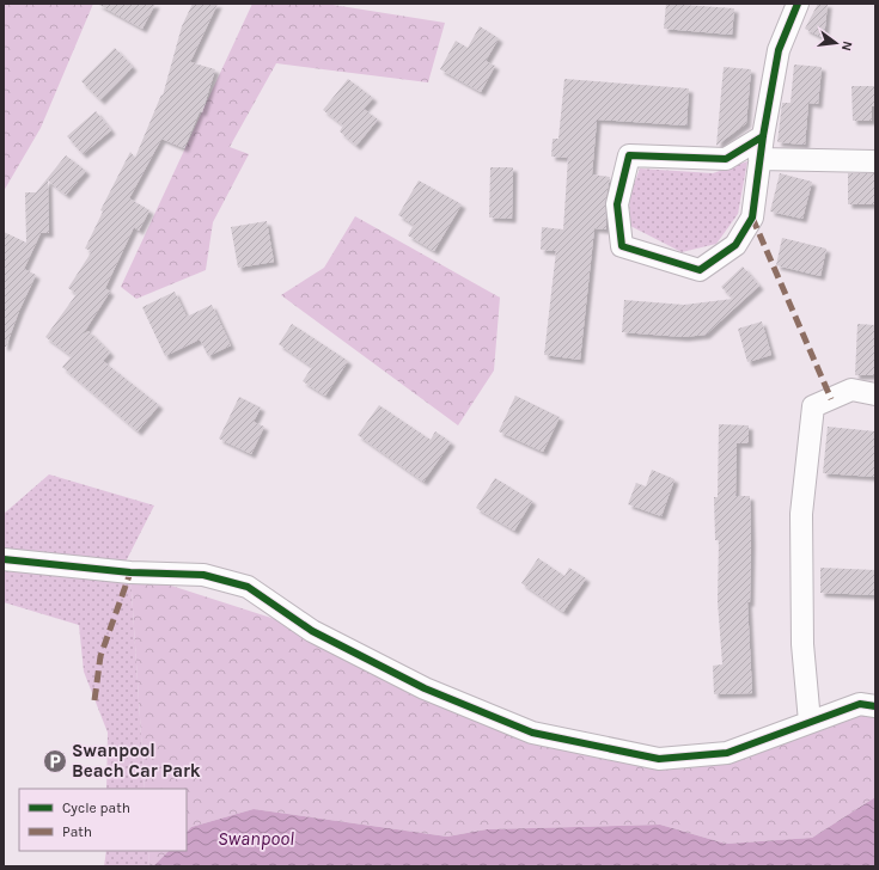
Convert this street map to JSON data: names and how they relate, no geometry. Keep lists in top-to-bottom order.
{
  "water": ["Swanpool"],
  "places": {
    "parking": ["Swanpool Beach Car Park"]
  },
  "legend": ["Cycle path", "Path"],
  "north": "right"
}
